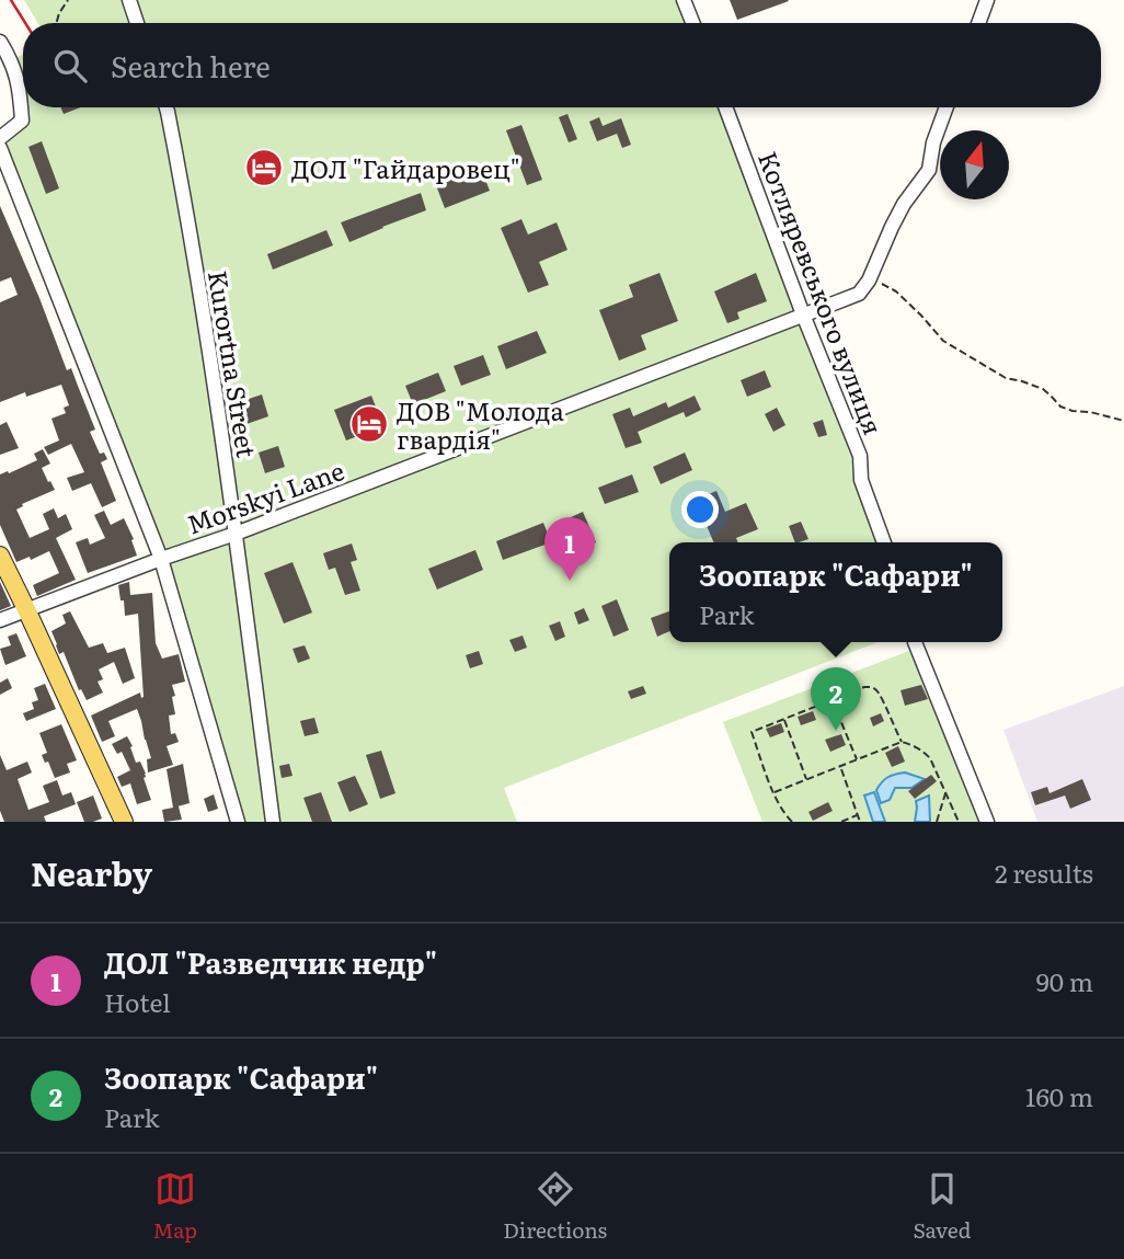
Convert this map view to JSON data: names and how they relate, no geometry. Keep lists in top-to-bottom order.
{
  "streets": {
    "street": ["Котляревського вулиця", "Kurortna Street", "Morskyi Lane"]
  },
  "crossings": [
    ["Котляревського вулиця", "Morskyi Lane"],
    ["Kurortna Street", "Morskyi Lane"]
  ],
  "places": {
    "hotel": ["ДОЛ \"Гайдаровец\"", "ДОВ \"Молода гвардія\""]
  },
  "north": "top",
  "page": {
    "search": "Search here",
    "pins": ["1", "2"],
    "popup": ["Зоопарк \"Сафари\"", "Park"],
    "heading": ["Nearby", "2 results"],
    "list": [
      {
        "mark": "1",
        "name": "ДОЛ \"Разведчик недр\"",
        "note": "Hotel",
        "value": "90 m"
      },
      {
        "mark": "2",
        "name": "Зоопарк \"Сафари\"",
        "note": "Park",
        "value": "160 m"
      }
    ],
    "nav": ["Map", "Directions", "Saved"]
  }
}
